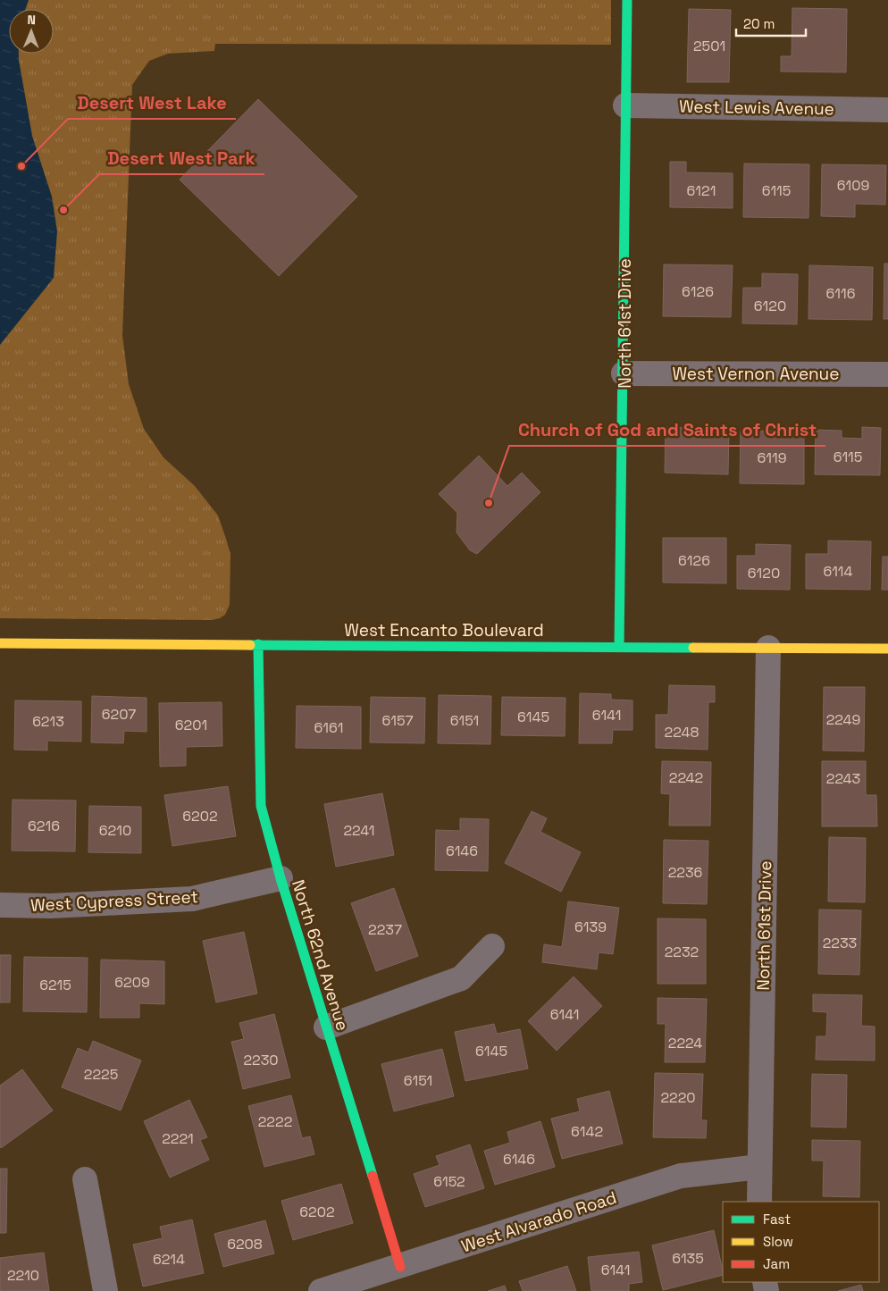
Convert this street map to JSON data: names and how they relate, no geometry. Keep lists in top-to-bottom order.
{
  "streets": {
    "street": [
      "West Lewis Avenue",
      "North 61st Drive",
      "West Vernon Avenue",
      "West Encanto Boulevard",
      "West Cypress Street",
      "North 62nd Avenue",
      "West Alvarado Road"
    ]
  },
  "crossings": [
    ["West Lewis Avenue", "North 61st Drive"],
    ["North 61st Drive", "West Vernon Avenue"],
    ["North 61st Drive", "West Encanto Boulevard"],
    ["North 61st Drive", "West Alvarado Road"],
    ["West Encanto Boulevard", "North 62nd Avenue"],
    ["West Cypress Street", "North 62nd Avenue"],
    ["North 62nd Avenue", "West Alvarado Road"]
  ],
  "places": ["Desert West Lake", "Desert West Park", "Church of God and Saints of Christ"],
  "house_numbers": [
    "2501",
    "6109",
    "6121",
    "6115",
    "6126",
    "6116",
    "6120",
    "6115",
    "6119",
    "6126",
    "6114",
    "6120",
    "6207",
    "6141",
    "6145",
    "2249",
    "6157",
    "6151",
    "6213",
    "6201",
    "6161",
    "2248",
    "2242",
    "2243",
    "6202",
    "6216",
    "6210",
    "2241",
    "6146",
    "2236",
    "6139",
    "2237",
    "2233",
    "2232",
    "6209",
    "6215",
    "6141",
    "2224",
    "6145",
    "2230",
    "2225",
    "6151",
    "2220",
    "2222",
    "6142",
    "2221",
    "6146",
    "6152",
    "6202",
    "6208",
    "6135",
    "6214",
    "6141",
    "2210"
  ],
  "legend": ["Fast", "Slow", "Jam"],
  "scale_bar": "20 m",
  "north": "top"
}
